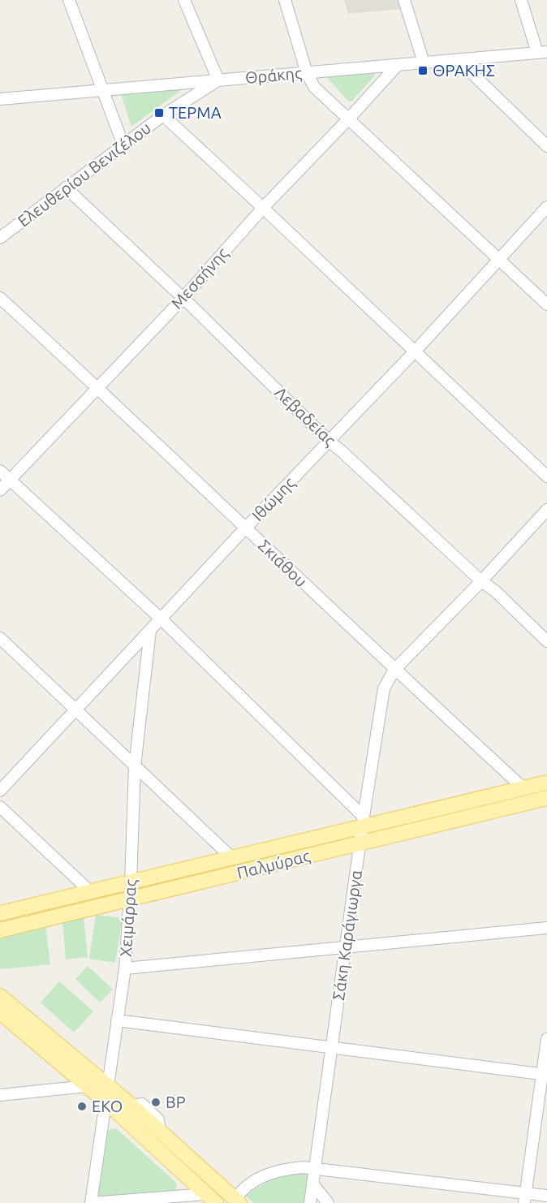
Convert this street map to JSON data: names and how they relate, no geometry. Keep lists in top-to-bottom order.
{
  "streets": {
    "main road": ["Παλμύρας"],
    "street": [
      "Θράκης",
      "Ελευθερίου Βενιζέλου",
      "Μεσσήνης",
      "Λεβαδείας",
      "Ιθώμης",
      "Σκιάθου",
      "Χειμάρρας",
      "Σάκη Καράγιωργα"
    ]
  },
  "crossings": [
    ["Θράκης", "Ελευθερίου Βενιζέλου"],
    ["Θράκης", "Μεσσήνης"],
    ["Ελευθερίου Βενιζέλου", "Λεβαδείας"],
    ["Μεσσήνης", "Λεβαδείας"],
    ["Μεσσήνης", "Σκιάθου"],
    ["Λεβαδείας", "Ιθώμης"],
    ["Λεβαδείας", "Σάκη Καράγιωργα"],
    ["Ιθώμης", "Σκιάθου"],
    ["Ιθώμης", "Χειμάρρας"],
    ["Σκιάθου", "Παλμύρας"],
    ["Σκιάθου", "Σάκη Καράγιωργα"],
    ["Παλμύρας", "Χειμάρρας"],
    ["Παλμύρας", "Σάκη Καράγιωργα"]
  ],
  "places": {
    "transit": ["ΘΡΑΚΗΣ", "TΕΡΜΑ"],
    "other": ["BP", "EKO"]
  }
}
